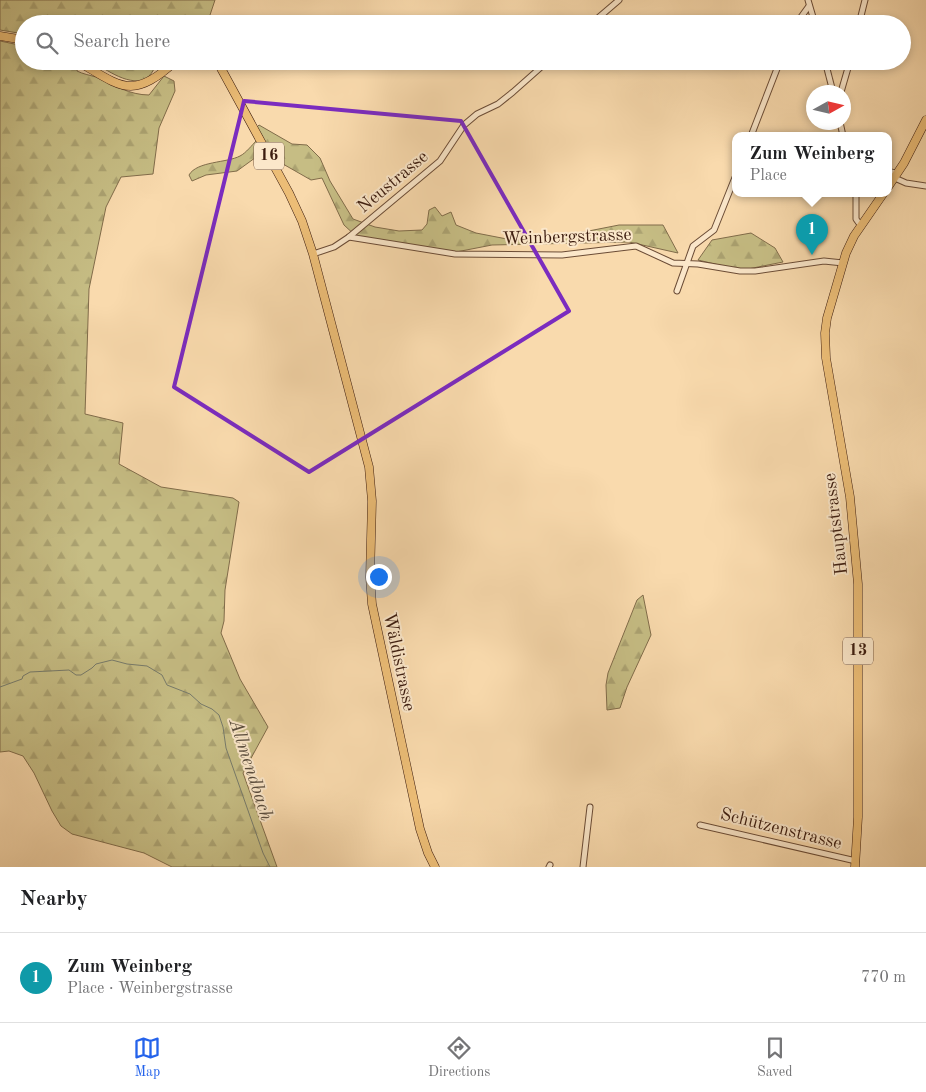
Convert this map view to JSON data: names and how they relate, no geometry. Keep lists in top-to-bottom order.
{
  "streets": {
    "main road": [
      "16",
      "Hauptstrasse",
      "13",
      "Wäldistrasse"
    ],
    "street": ["Neustrasse", "Weinbergstrasse", "Schützenstrasse"]
  },
  "crossings": [
    ["16", "Neustrasse"],
    ["16", "Wäldistrasse"],
    ["Neustrasse", "Weinbergstrasse"],
    ["Neustrasse", "Wäldistrasse"],
    ["Weinbergstrasse", "Hauptstrasse"],
    ["Hauptstrasse", "Schützenstrasse"]
  ],
  "water": ["Allmendbach"],
  "north": "right",
  "page": {
    "search": "Search here",
    "popup": ["Zum Weinberg", "Place"],
    "pins": "1",
    "heading": "Nearby",
    "list": [
      {
        "mark": "1",
        "name": "Zum Weinberg",
        "note": "Place · Weinbergstrasse",
        "value": "770 m"
      }
    ],
    "nav": ["Map", "Directions", "Saved"]
  }
}
